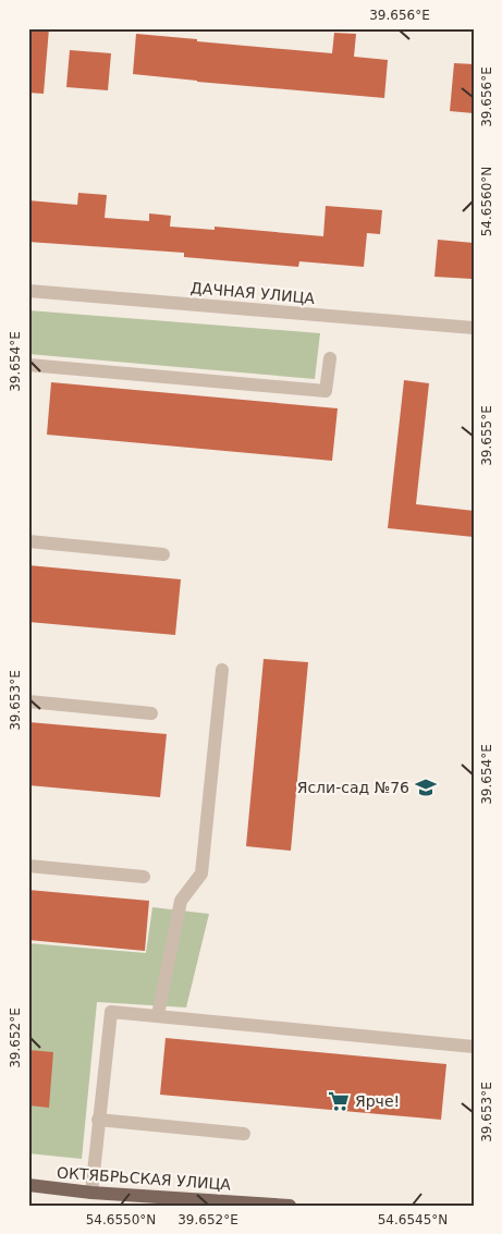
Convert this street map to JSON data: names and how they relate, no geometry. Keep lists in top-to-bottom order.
{
  "streets": {
    "main road": ["ОКТЯБРЬСКАЯ УЛИЦА"],
    "street": ["ДАЧНАЯ УЛИЦА"]
  },
  "places": {
    "school or university": ["Ясли-сад №76"],
    "supermarket": ["Ярче!"]
  },
  "coordinates": [
    "39.656°E",
    "54.6560°N",
    "39.654°E",
    "39.655°E",
    "39.653°E",
    "39.652°E",
    "54.6550°N",
    "54.6545°N"
  ]
}
